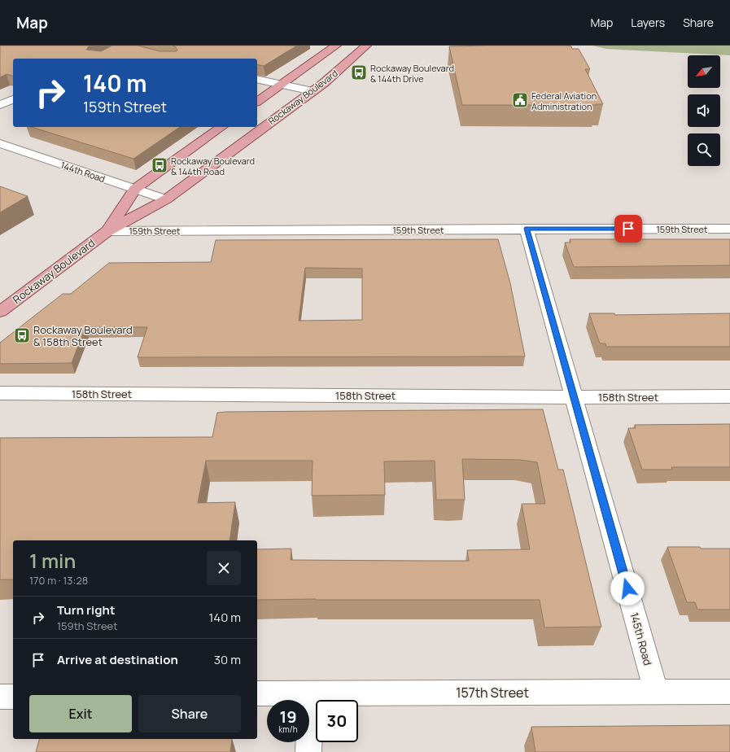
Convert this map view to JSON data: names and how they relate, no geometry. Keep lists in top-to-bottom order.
{
  "streets": {
    "main road": ["Rockaway Boulevard"],
    "street": [
      "144th Road",
      "159th Street",
      "158th Street",
      "145th Road",
      "157th Street"
    ]
  },
  "crossings": [
    ["Rockaway Boulevard", "144th Road"],
    ["Rockaway Boulevard", "159th Street"],
    ["159th Street", "145th Road"],
    ["158th Street", "145th Road"],
    ["145th Road", "157th Street"]
  ],
  "places": {
    "bus stop": ["Rockaway Boulevard & 144th Drive", "Rockaway Boulevard & 144th Road", "Rockaway Boulevard & 158th Street"],
    "public building": ["Federal Aviation Administration"]
  },
  "north": "bottom left",
  "page": {
    "header": "Map",
    "nav": ["Map", "Layers", "Share"],
    "turn": ["140 m", "159th Street"],
    "heading": ["1 min", "170 m · 13:28"],
    "list": [
      {
        "name": "Turn right",
        "note": "159th Street",
        "value": "140 m"
      },
      {
        "name": "Arrive at destination",
        "value": "30 m"
      }
    ],
    "buttons": ["Exit", "Share"],
    "speed": "19 km/h",
    "limit": "30"
  }
}
